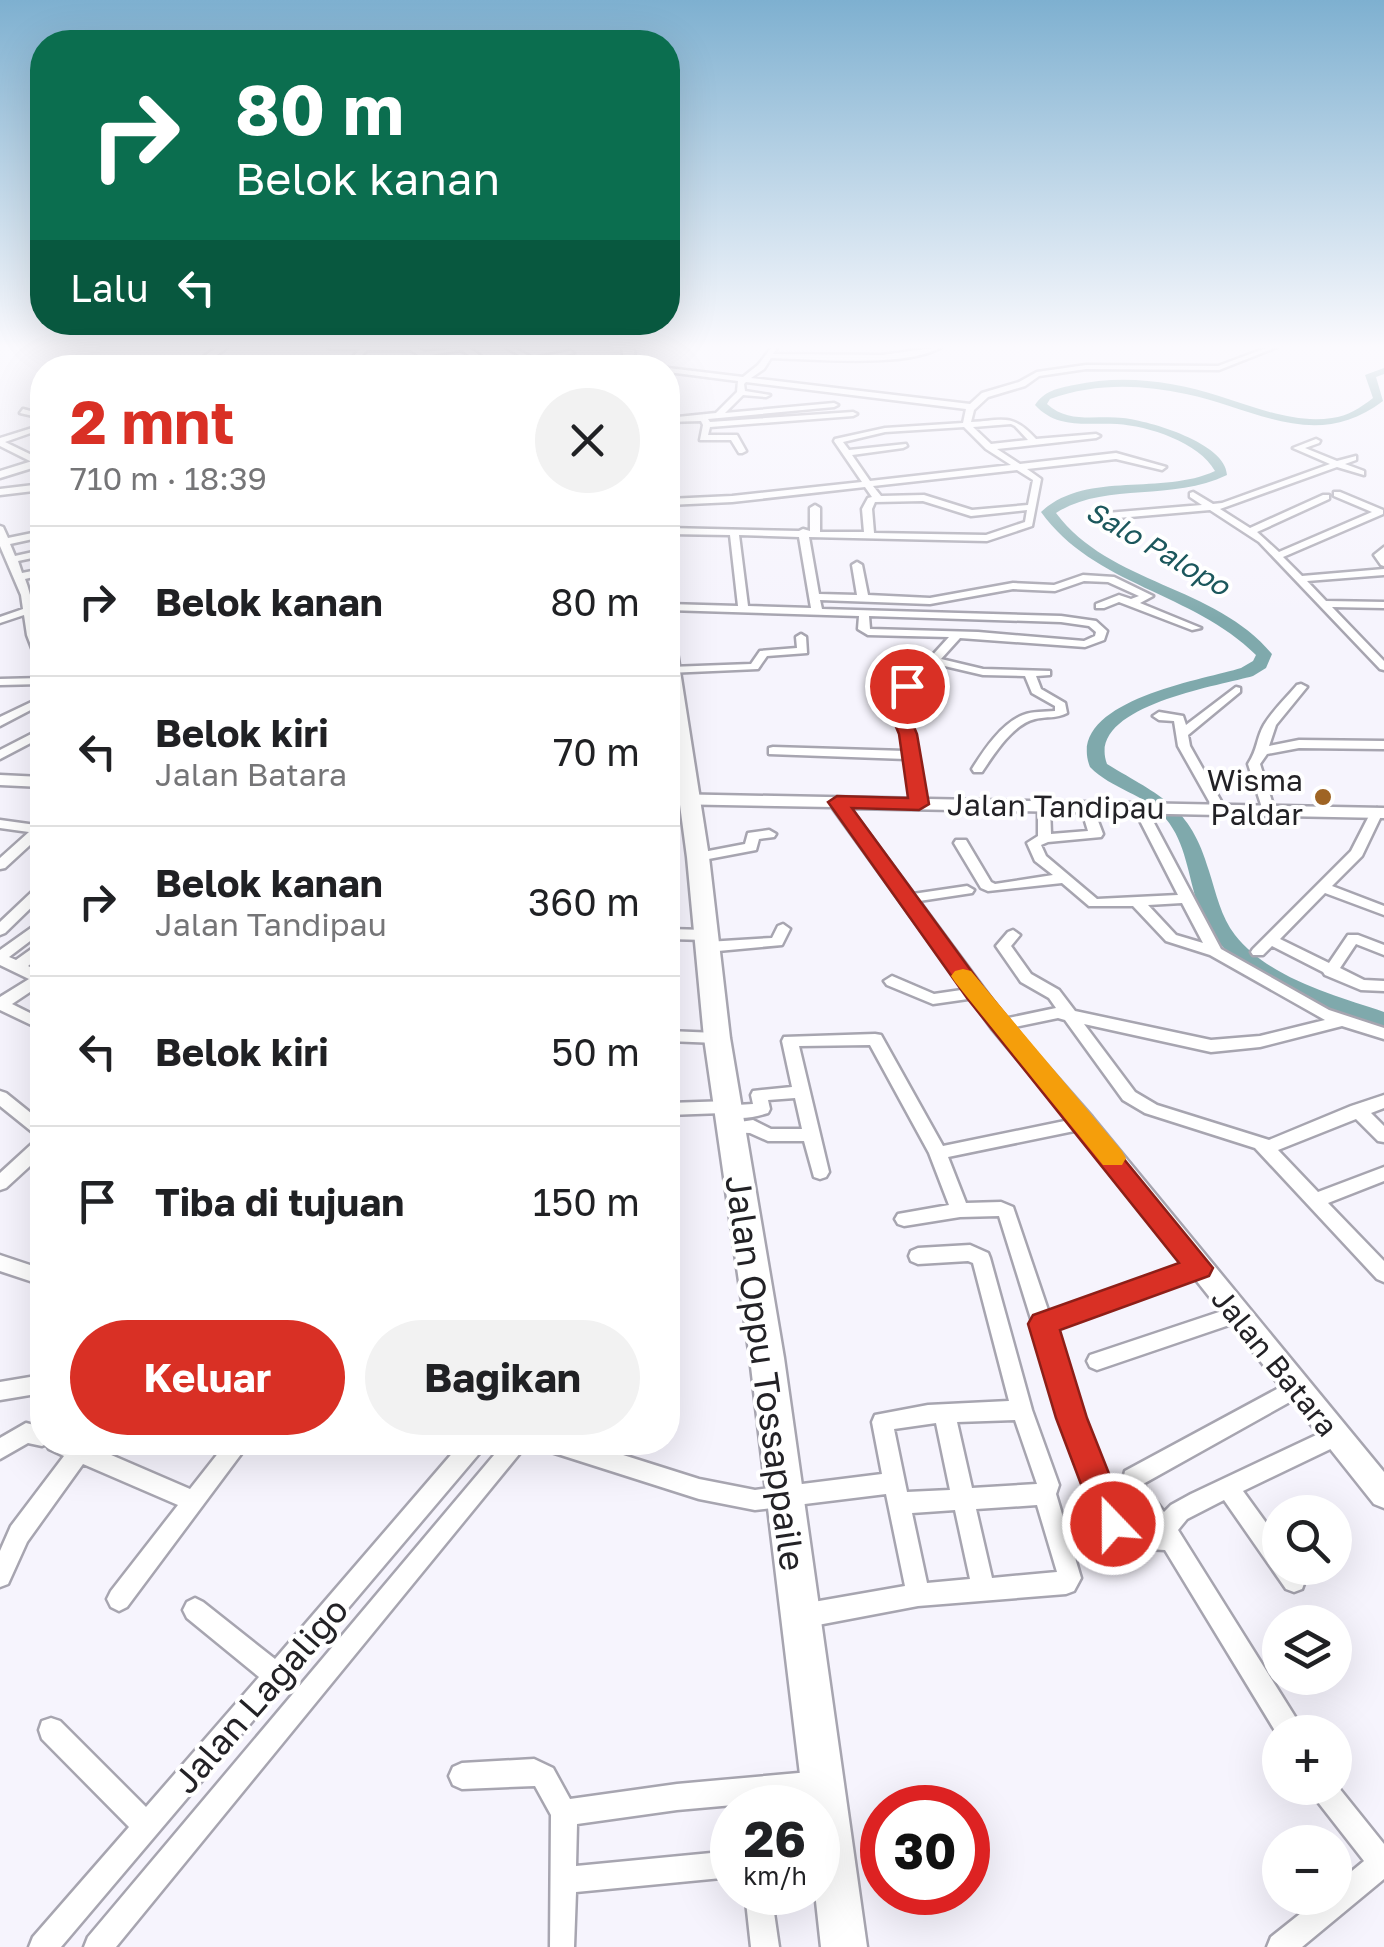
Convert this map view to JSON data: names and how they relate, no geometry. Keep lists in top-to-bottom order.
{
  "streets": {
    "main road": ["Jalan Oppu Tossappaile"],
    "street": ["Jalan Tandipau", "Jalan Batara", "Jalan Lagaligo"]
  },
  "crossings": [
    ["Jalan Tandipau", "Jalan Batara"]
  ],
  "water": ["Salo Palopo"],
  "places": ["Wisma Paldar"],
  "page": {
    "turn": ["80 m", "Belok kanan"],
    "then": "Lalu",
    "heading": ["2 mnt", "710 m · 18:39"],
    "list": [
      {
        "name": "Belok kanan",
        "value": "80 m"
      },
      {
        "name": "Belok kiri",
        "note": "Jalan Batara",
        "value": "70 m"
      },
      {
        "name": "Belok kanan",
        "note": "Jalan Tandipau",
        "value": "360 m"
      },
      {
        "name": "Belok kiri",
        "value": "50 m"
      },
      {
        "name": "Tiba di tujuan",
        "value": "150 m"
      }
    ],
    "buttons": ["Keluar", "Bagikan"],
    "map_buttons": ["+", "−"],
    "speed": "26 km/h",
    "limit": "30"
  }
}
